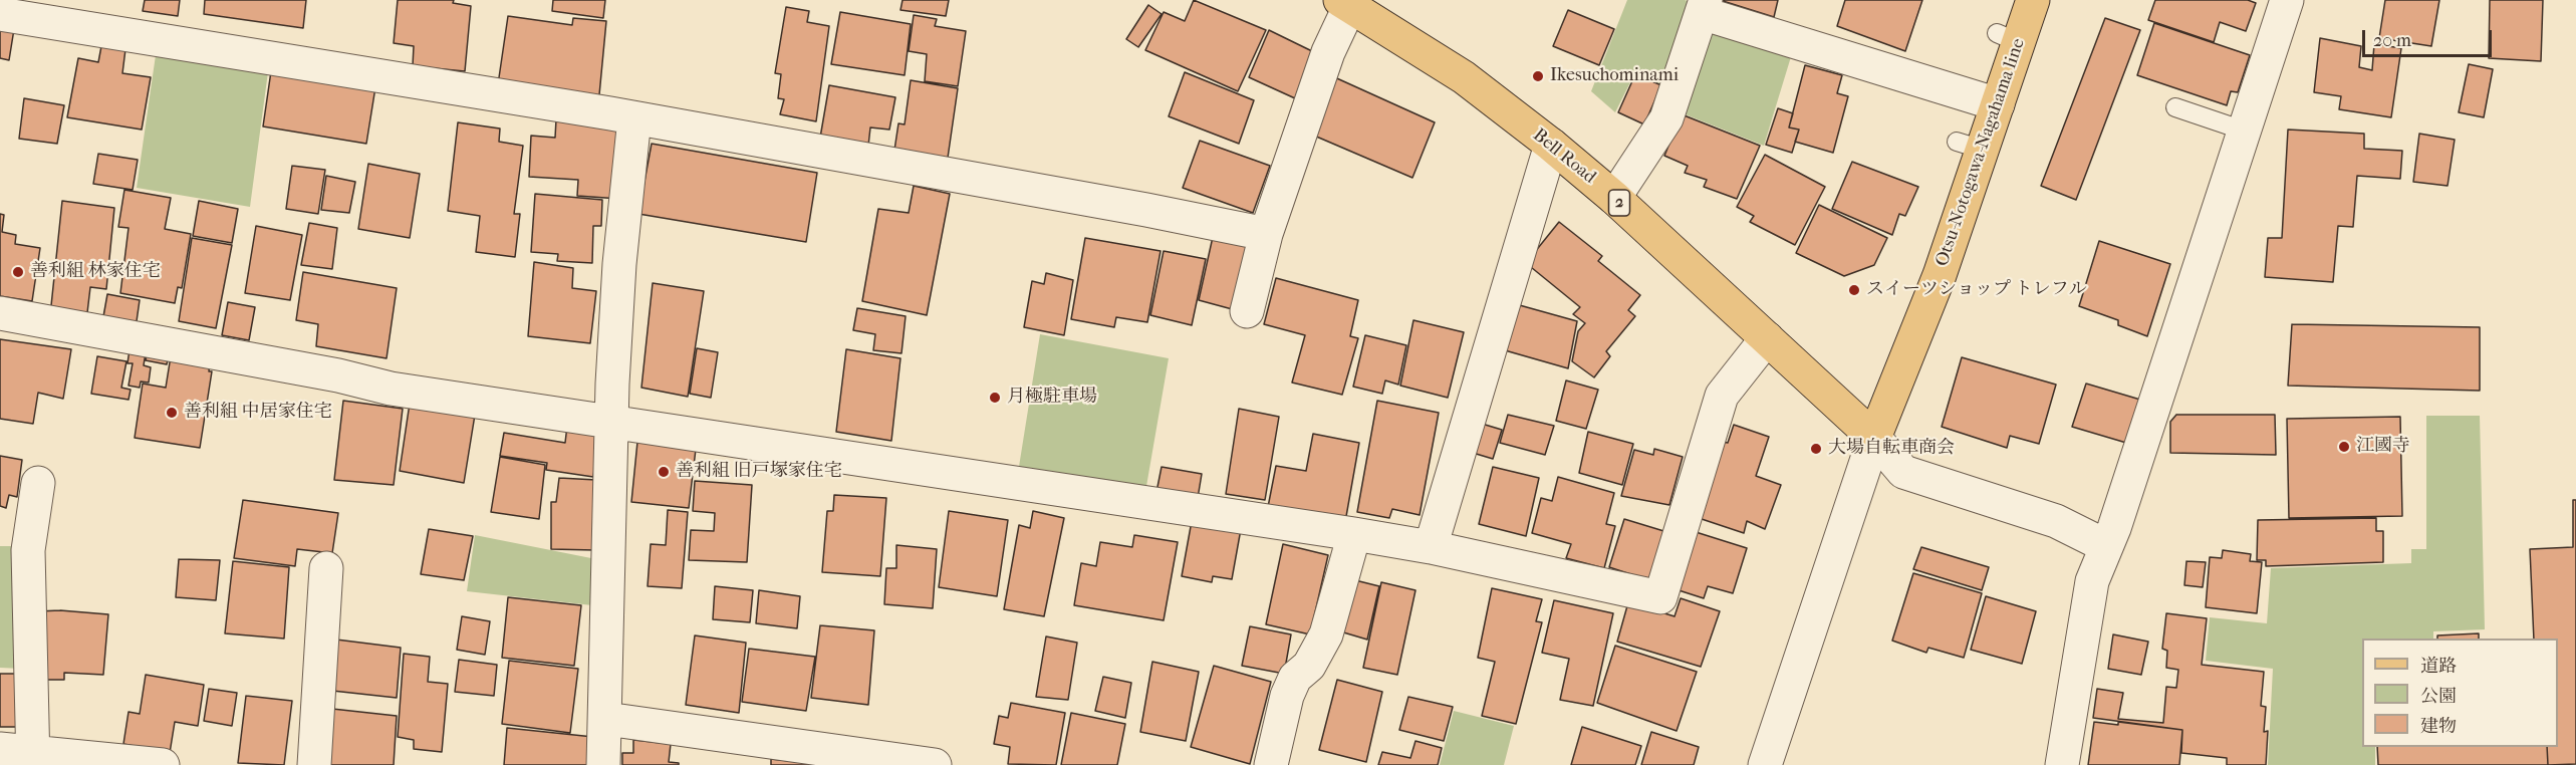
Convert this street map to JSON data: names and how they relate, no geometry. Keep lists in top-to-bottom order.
{
  "streets": {
    "main road": ["Otsu-Notogawa-Nagahama line", "Bell Road", "2"]
  },
  "crossings": [
    ["Otsu-Notogawa-Nagahama line", "Bell Road"]
  ],
  "places": [
    "Ikesuchominami",
    "善利組 林家住宅",
    "スイーツショップ トレフル",
    "月極駐車場",
    "善利組 中居家住宅",
    "江國寺",
    "大場自転車商会",
    "善利組 旧戸塚家住宅"
  ],
  "legend": ["道路", "公園", "建物"],
  "scale_bar": "20 m"
}
